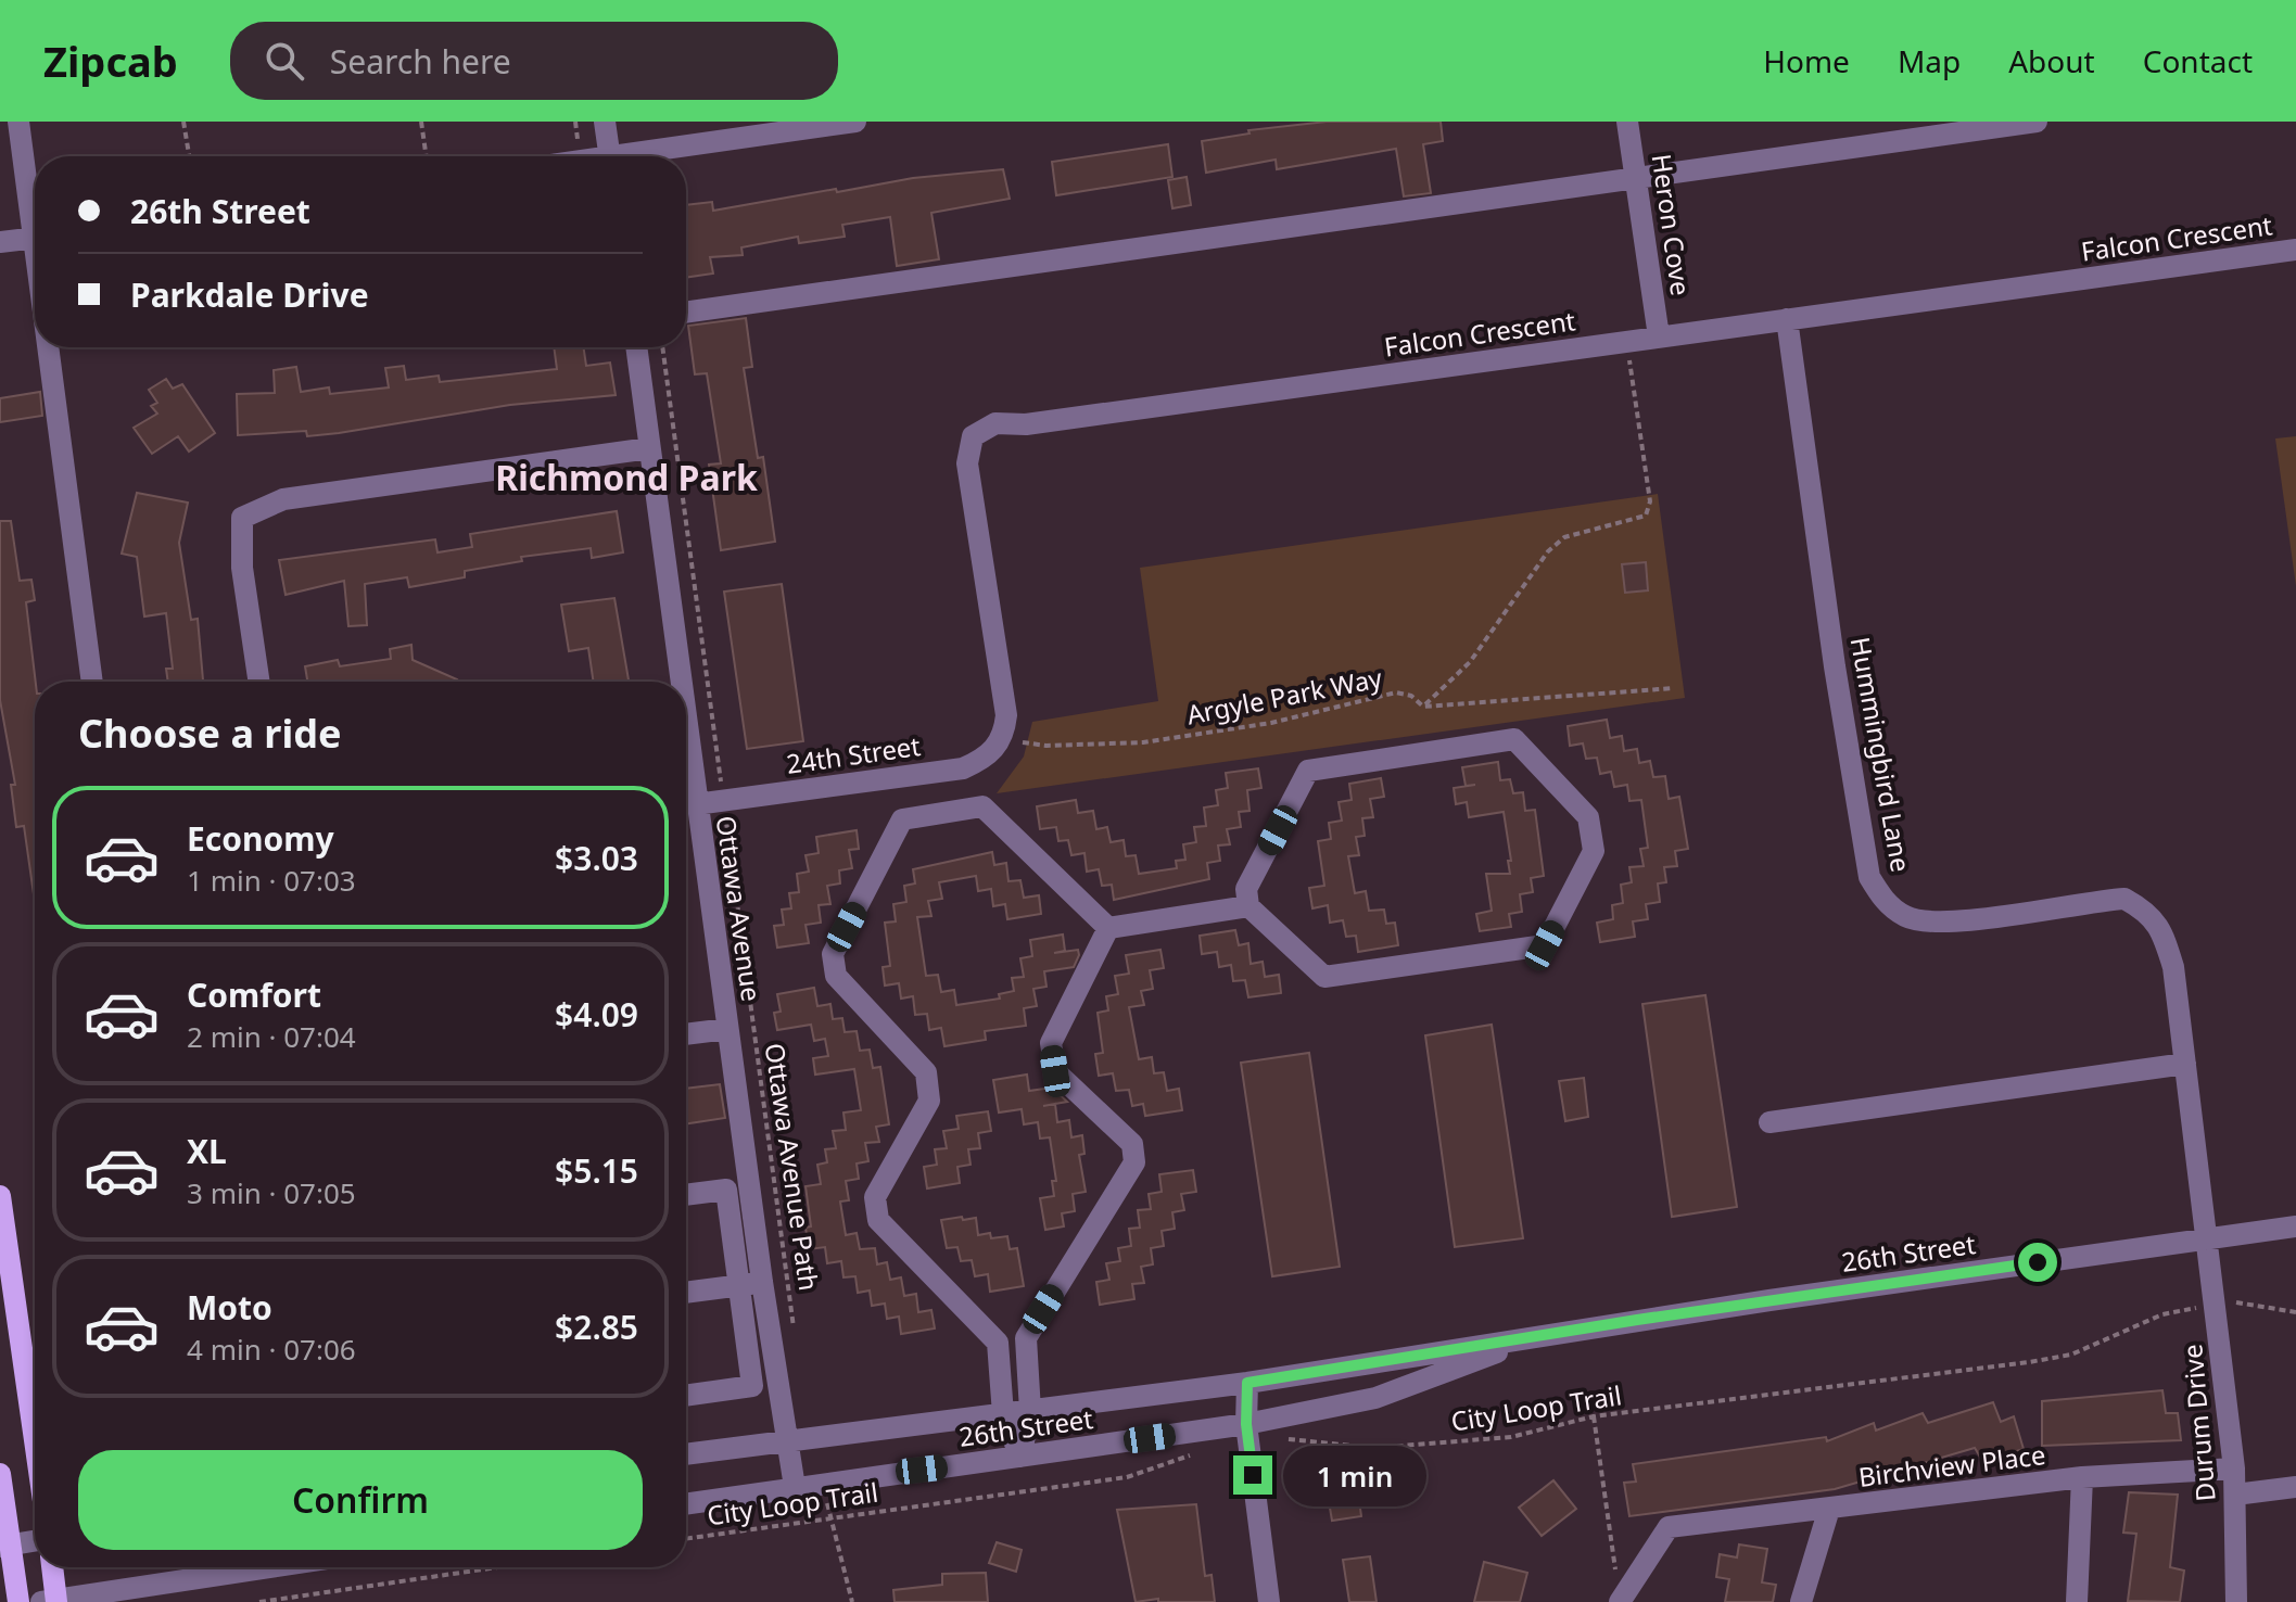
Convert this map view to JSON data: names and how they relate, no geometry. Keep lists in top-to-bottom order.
{
  "streets": {
    "street": [
      "Heron Cove",
      "Falcon Crescent",
      "24th Street",
      "Hummingbird Lane",
      "Ottawa Avenue",
      "26th Street",
      "Durum Drive",
      "Birchview Place"
    ],
    "path": ["Argyle Park Way", "Ottawa Avenue Path", "City Loop Trail"]
  },
  "crossings": [
    ["Heron Cove", "Falcon Crescent"],
    ["Falcon Crescent", "Argyle Park Way"],
    ["Falcon Crescent", "24th Street"],
    ["Falcon Crescent", "Hummingbird Lane"],
    ["Argyle Park Way", "24th Street"],
    ["24th Street", "Ottawa Avenue"],
    ["Hummingbird Lane", "26th Street"],
    ["Hummingbird Lane", "Durum Drive"],
    ["Ottawa Avenue", "26th Street"],
    ["26th Street", "City Loop Trail"],
    ["26th Street", "Durum Drive"],
    ["City Loop Trail", "Durum Drive"],
    ["Durum Drive", "Birchview Place"]
  ],
  "districts": ["Richmond Park"],
  "page": {
    "header": "Zipcab",
    "search": "Search here",
    "nav": [
      "Home",
      "Map",
      "About",
      "Contact"
    ],
    "banner": ["26th Street", "Parkdale Drive"],
    "heading": "Choose a ride",
    "list": [
      {
        "name": "Economy",
        "note": "1 min · 07:03",
        "value": "$3.03"
      },
      {
        "name": "Comfort",
        "note": "2 min · 07:04",
        "value": "$4.09"
      },
      {
        "name": "XL",
        "note": "3 min · 07:05",
        "value": "$5.15"
      },
      {
        "name": "Moto",
        "note": "4 min · 07:06",
        "value": "$2.85"
      }
    ],
    "buttons": "Confirm",
    "bubble": "1 min"
  }
}
